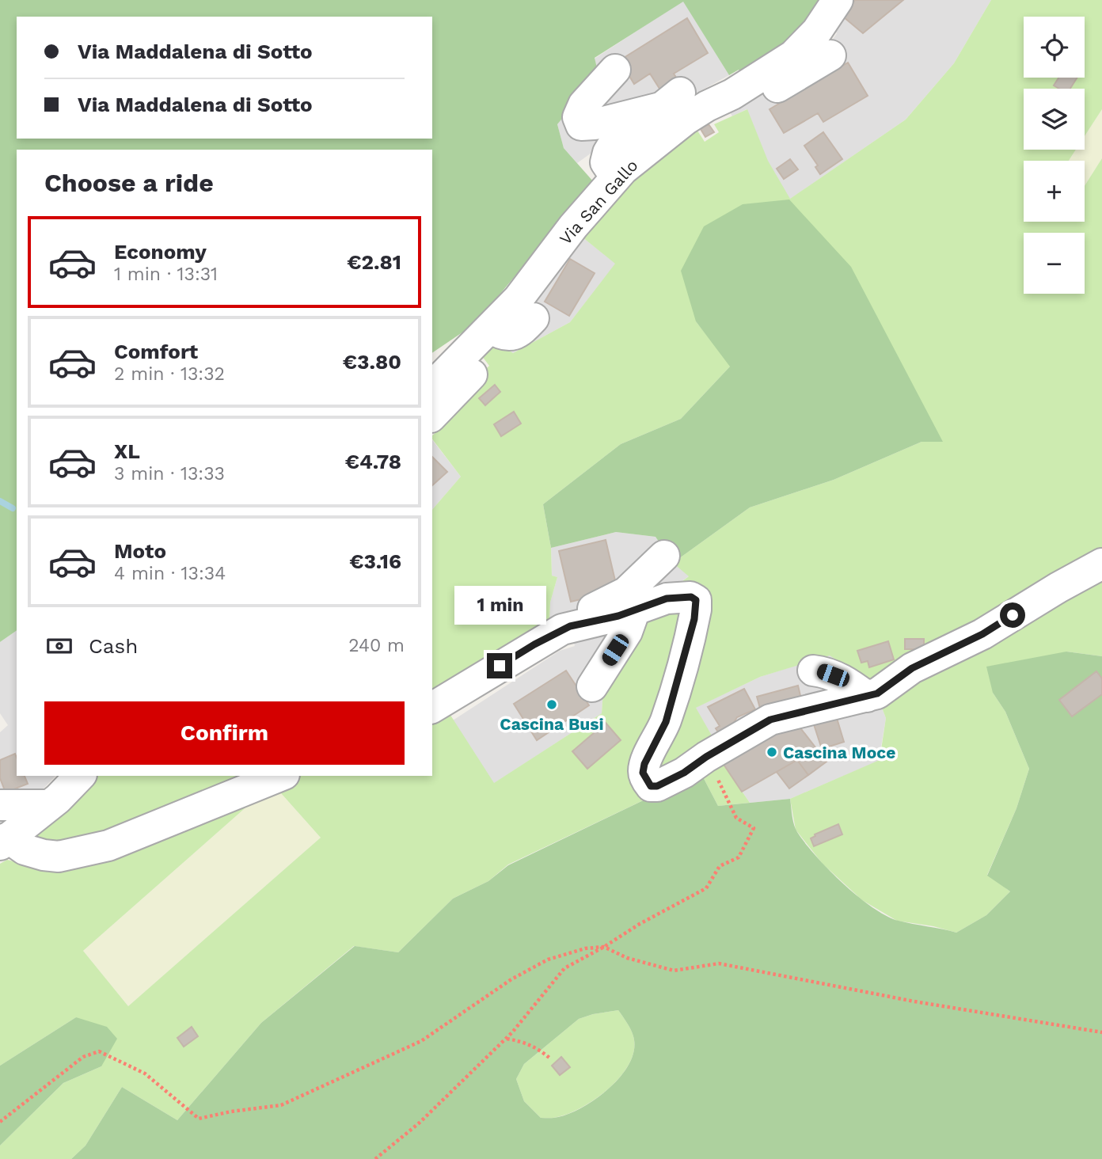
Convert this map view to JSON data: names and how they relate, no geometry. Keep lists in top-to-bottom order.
{
  "streets": {
    "street": ["Via San Gallo"]
  },
  "places": ["Cascina Busi", "Cascina Moce"],
  "page": {
    "map_buttons": ["+", "−"],
    "banner": ["Via Maddalena di Sotto", "Via Maddalena di Sotto"],
    "heading": "Choose a ride",
    "list": [
      {
        "name": "Economy",
        "note": "1 min · 13:31",
        "value": "€2.81"
      },
      {
        "name": "Comfort",
        "note": "2 min · 13:32",
        "value": "€3.80"
      },
      {
        "name": "XL",
        "note": "3 min · 13:33",
        "value": "€4.78"
      },
      {
        "name": "Moto",
        "note": "4 min · 13:34",
        "value": "€3.16"
      }
    ],
    "bubble": "1 min",
    "pay": ["Cash", "240 m"],
    "buttons": "Confirm"
  }
}
